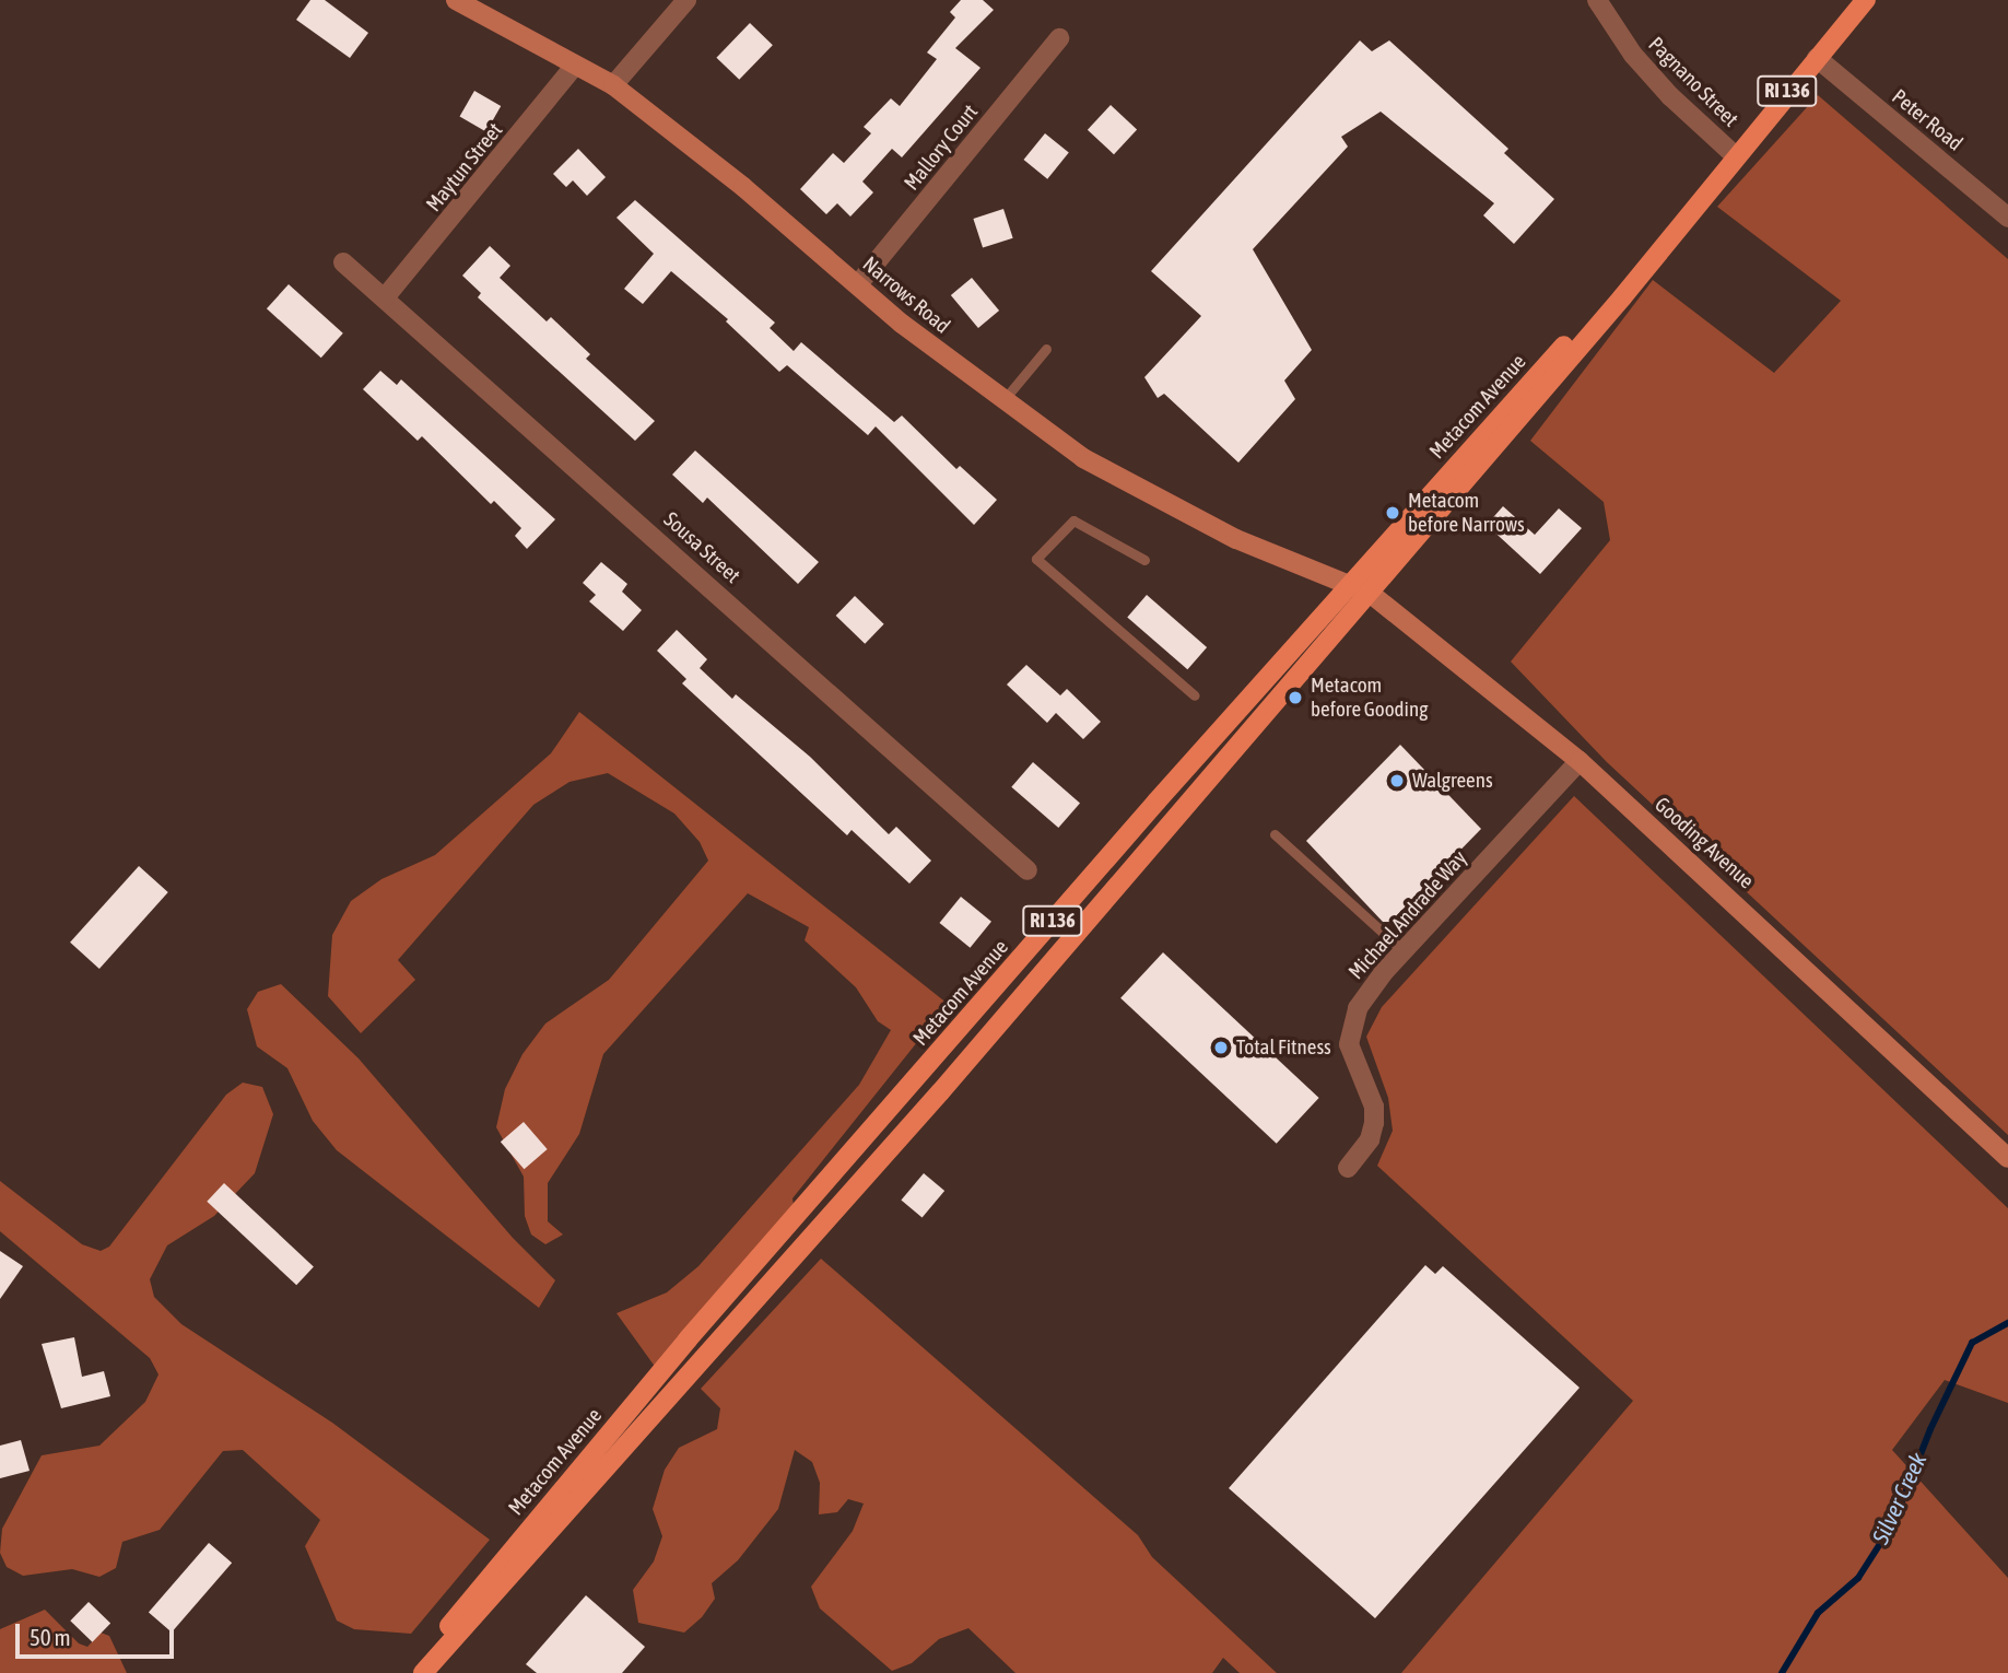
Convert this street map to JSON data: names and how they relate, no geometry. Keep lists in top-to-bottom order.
{
  "streets": {
    "main road": ["RI 136", "Metacom Avenue"],
    "street": [
      "Pagnano Street",
      "Peter Road",
      "Mallory Court",
      "Maytun Street",
      "Narrows Road",
      "Sousa Street",
      "Gooding Avenue",
      "Michael Andrade Way"
    ]
  },
  "crossings": [
    ["Pagnano Street", "Metacom Avenue"],
    ["Peter Road", "Metacom Avenue"],
    ["Mallory Court", "Narrows Road"],
    ["Maytun Street", "Narrows Road"],
    ["Maytun Street", "Sousa Street"],
    ["Narrows Road", "Metacom Avenue"],
    ["Narrows Road", "Gooding Avenue"],
    ["Metacom Avenue", "Gooding Avenue"],
    ["Gooding Avenue", "Michael Andrade Way"]
  ],
  "water": ["Silver Creek"],
  "places": [
    "Metacom before Narrows",
    "Metacom before Gooding",
    "Walgreens",
    "Total Fitness"
  ],
  "scale_bar": "50 m"
}
